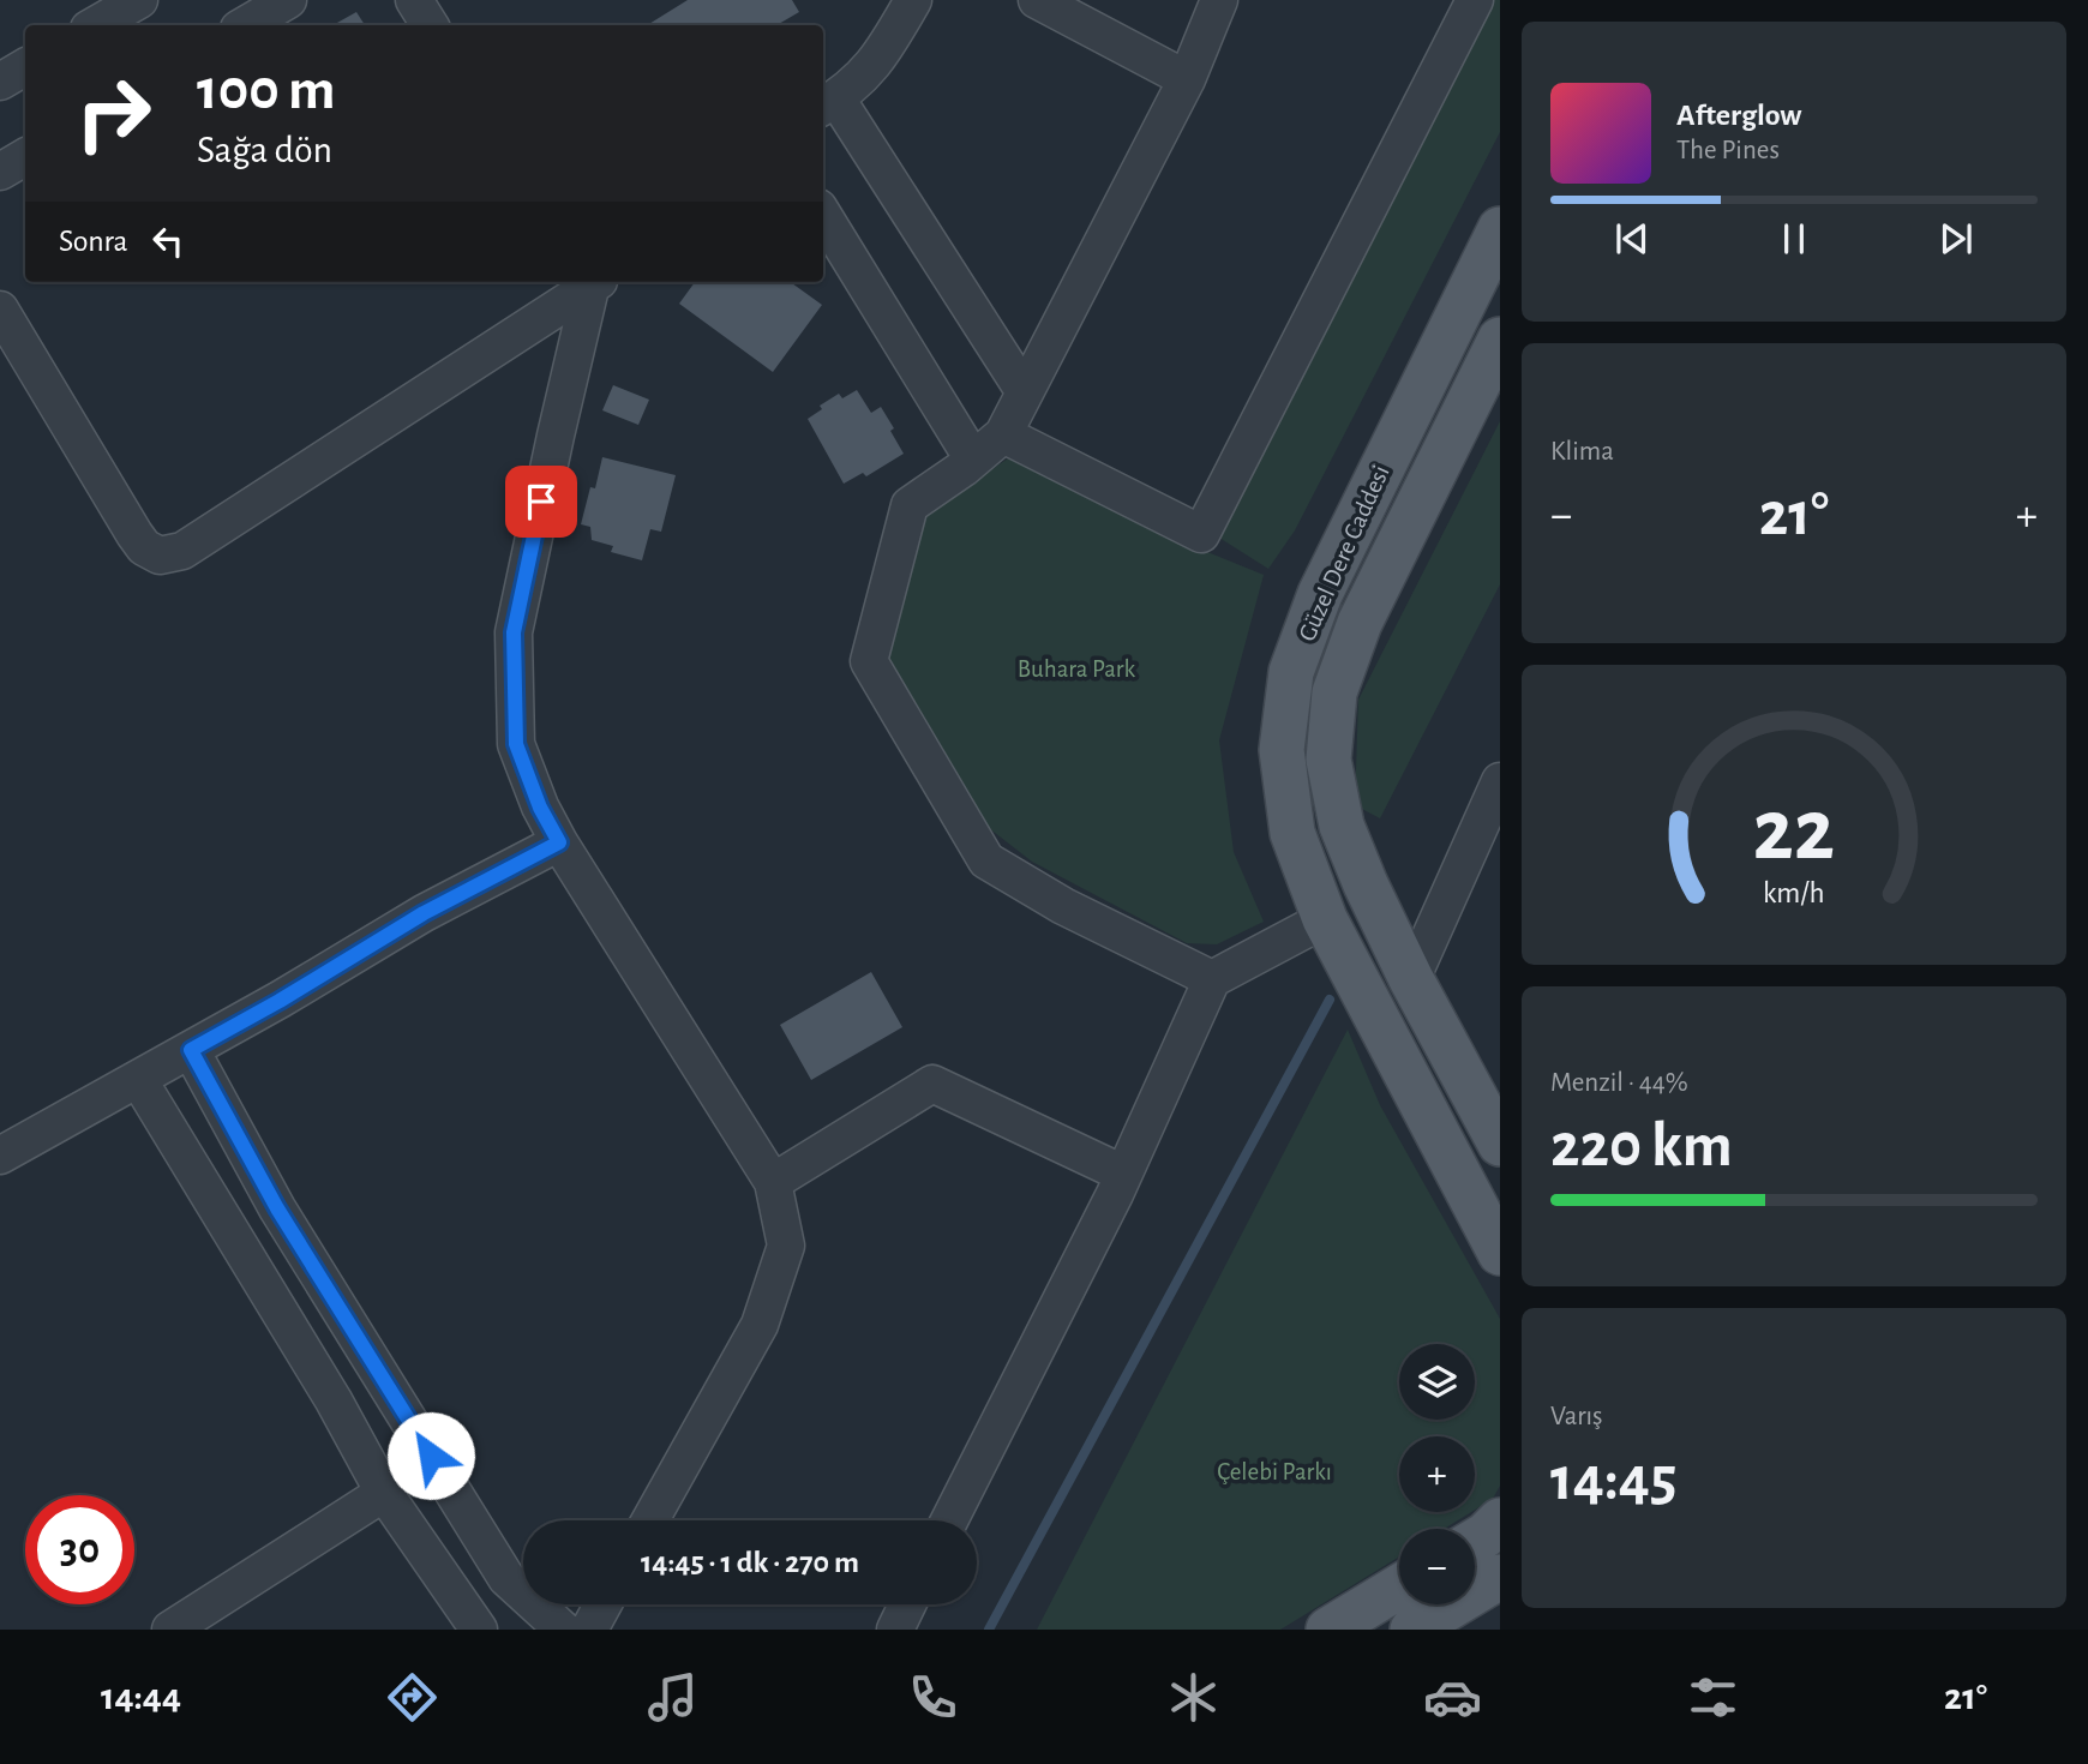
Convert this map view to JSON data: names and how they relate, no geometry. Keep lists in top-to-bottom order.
{
  "streets": {
    "main road": ["Güzel Dere Caddesi"]
  },
  "parks": ["Buhara Park", "Çelebi Parkı"],
  "page": {
    "turn": ["100 m", "Sağa dön"],
    "song": ["Afterglow", "The Pines"],
    "then": "Sonra",
    "tile": [
      "Klima",
      ["Menzil · 44%", "220 km"],
      ["Varış", "14:45"]
    ],
    "heat": ["−", "21°", "+"],
    "map_buttons": ["+", "−"],
    "limit": "30",
    "trip": "14:45 · 1 dk · 270 m",
    "tabs": ["14:44", "21°"],
    "gauge": ["22", "km/h"]
  }
}
